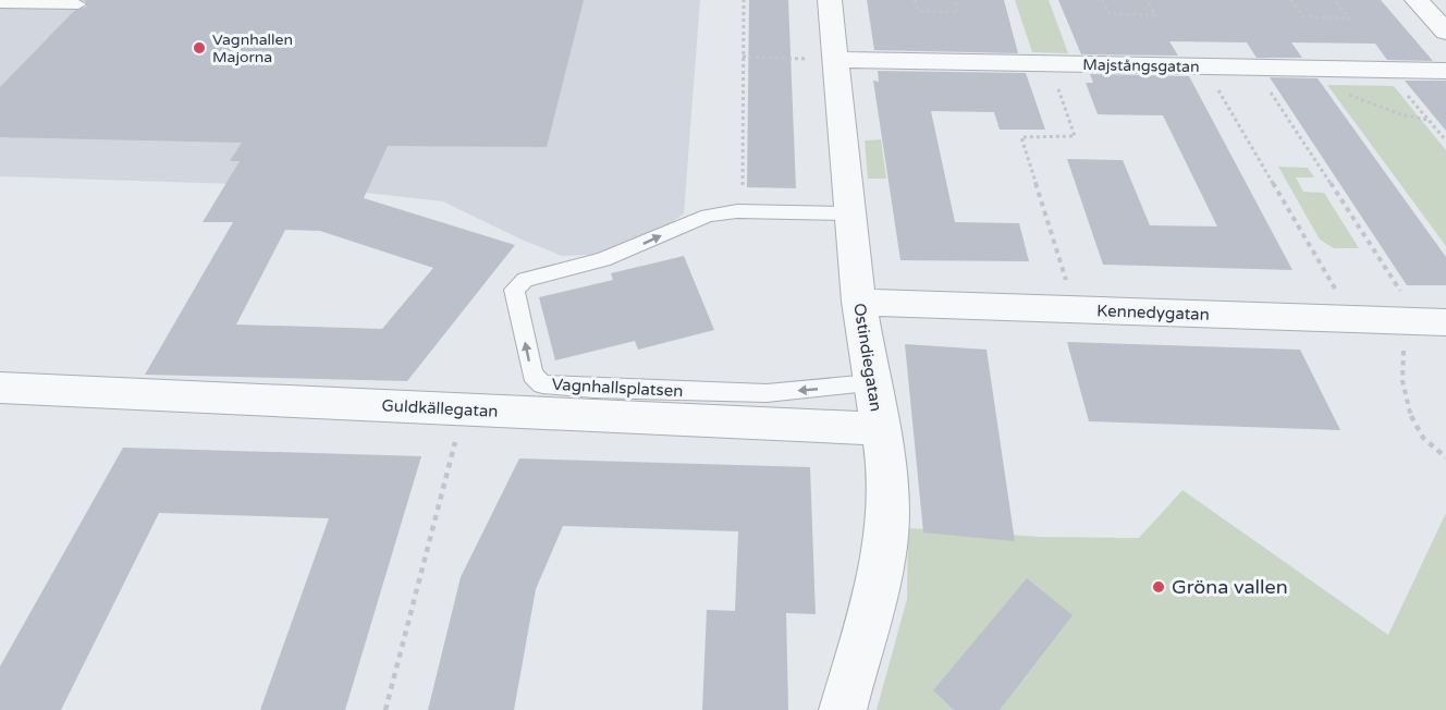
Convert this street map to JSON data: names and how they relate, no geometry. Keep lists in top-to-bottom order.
{
  "streets": {
    "street": [
      "Majstångsgatan",
      "Kennedygatan",
      "Ostindiegatan",
      "Guldkällegatan"
    ],
    "lane": ["Vagnhallsplatsen"]
  },
  "crossings": [
    ["Majstångsgatan", "Ostindiegatan"],
    ["Kennedygatan", "Ostindiegatan"],
    ["Ostindiegatan", "Vagnhallsplatsen"],
    ["Ostindiegatan", "Guldkällegatan"]
  ],
  "places": ["Vagnhallen Majorna", "Gröna vallen"]
}
